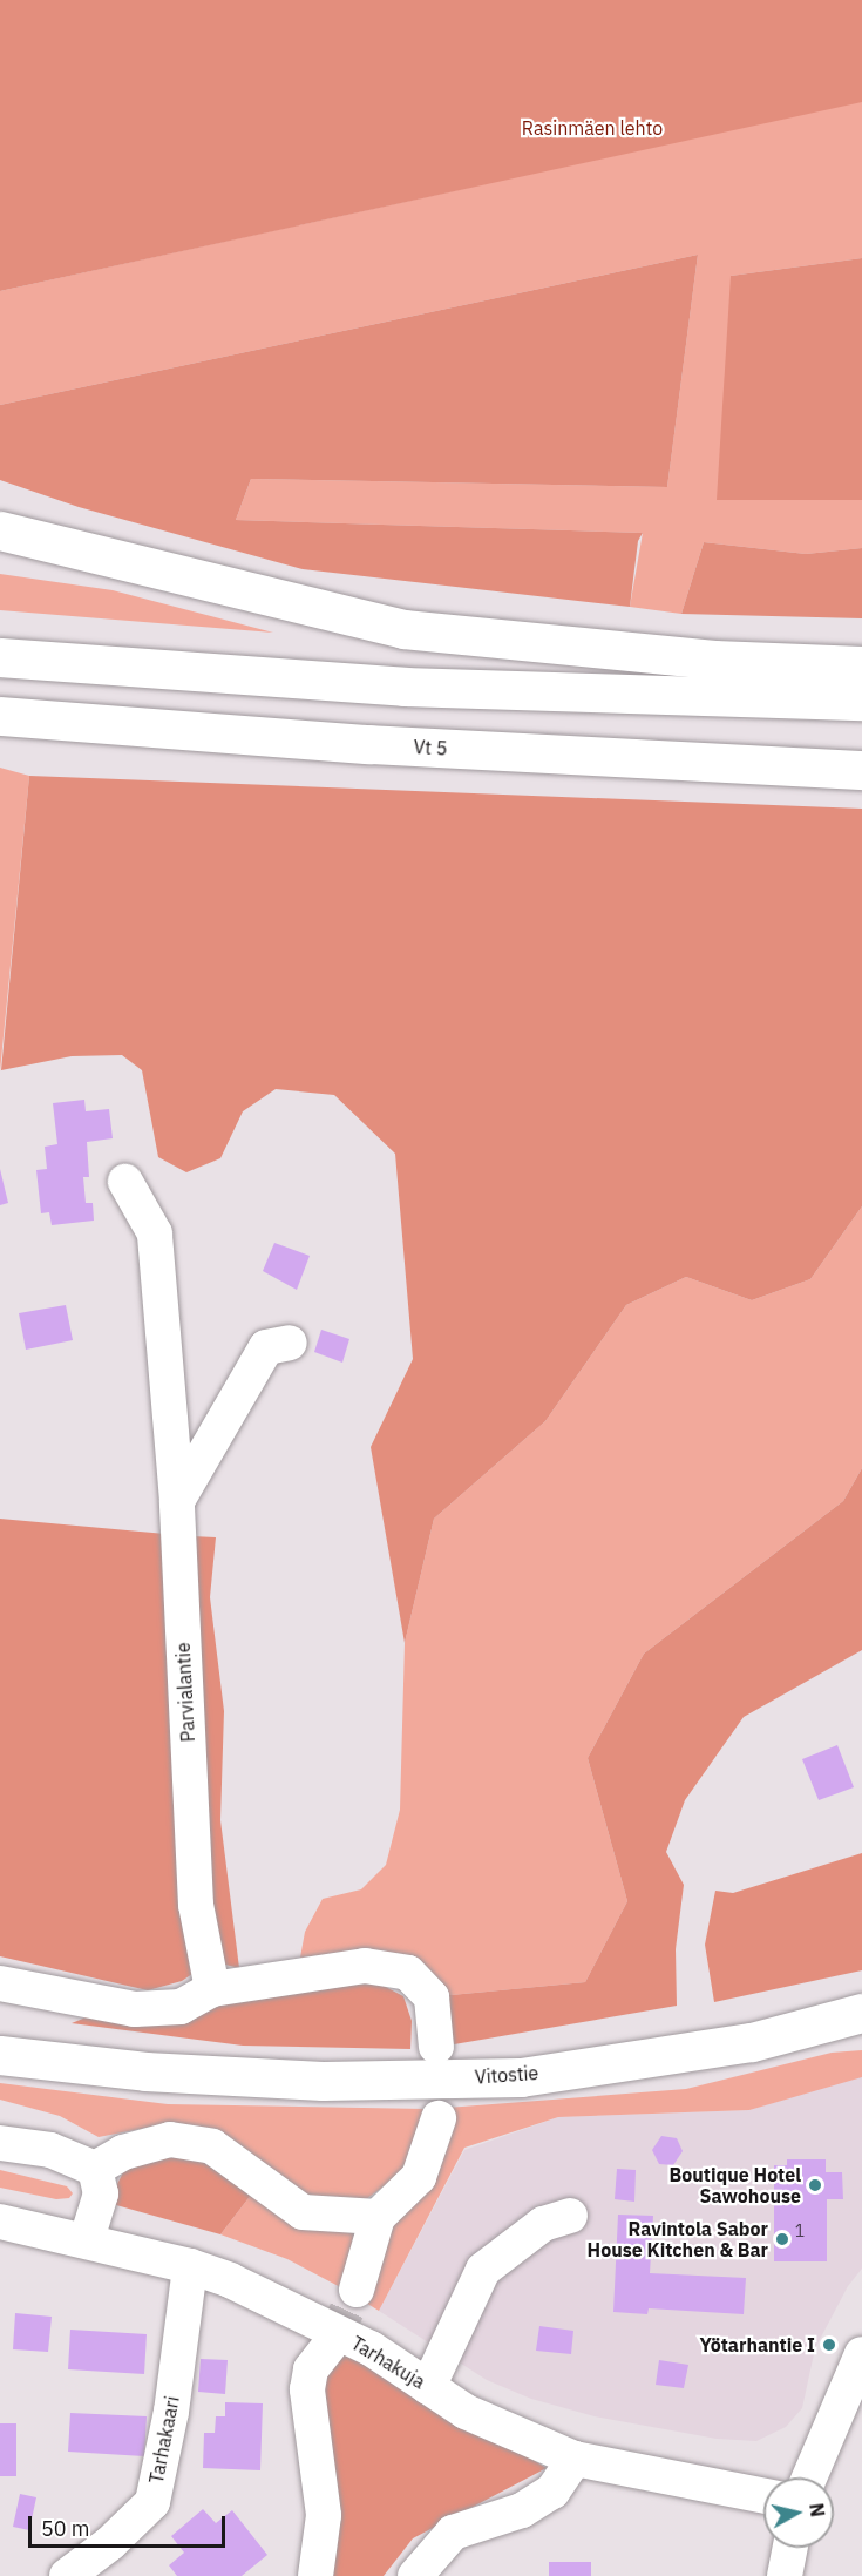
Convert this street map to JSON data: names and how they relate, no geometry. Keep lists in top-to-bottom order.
{
  "streets": {
    "main road": ["Vt 5", "Vitostie"],
    "street": ["Parvialantie", "Tarhakuja", "Tarhakaari"]
  },
  "crossings": [
    ["Tarhakuja", "Tarhakaari"]
  ],
  "parks": ["Rasinmäen lehto"],
  "places": ["Boutique Hotel Sawohouse", "Ravintola Sabor House Kitchen & Bar", "Yötarhantie I"],
  "house_numbers": ["1"],
  "scale_bar": "50 m",
  "north": "right"
}
